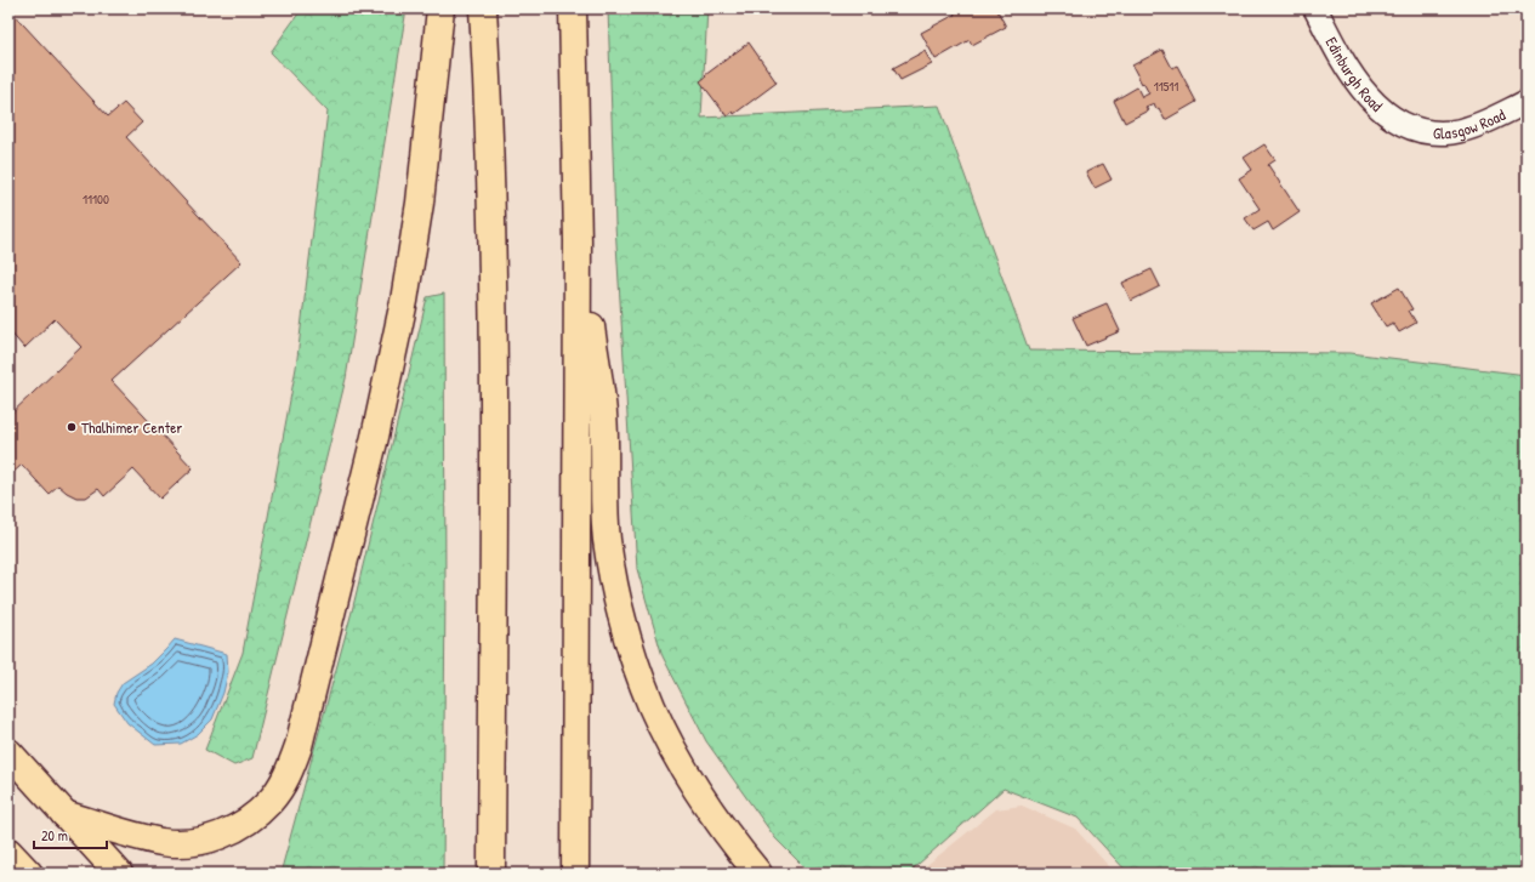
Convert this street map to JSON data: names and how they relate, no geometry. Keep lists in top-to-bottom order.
{
  "streets": {
    "street": ["Edinburgh Road", "Glasgow Road"]
  },
  "crossings": [
    ["Edinburgh Road", "Glasgow Road"]
  ],
  "places": ["Thalhimer Center"],
  "house_numbers": ["11511", "11100"],
  "scale_bar": "20 m"
}
